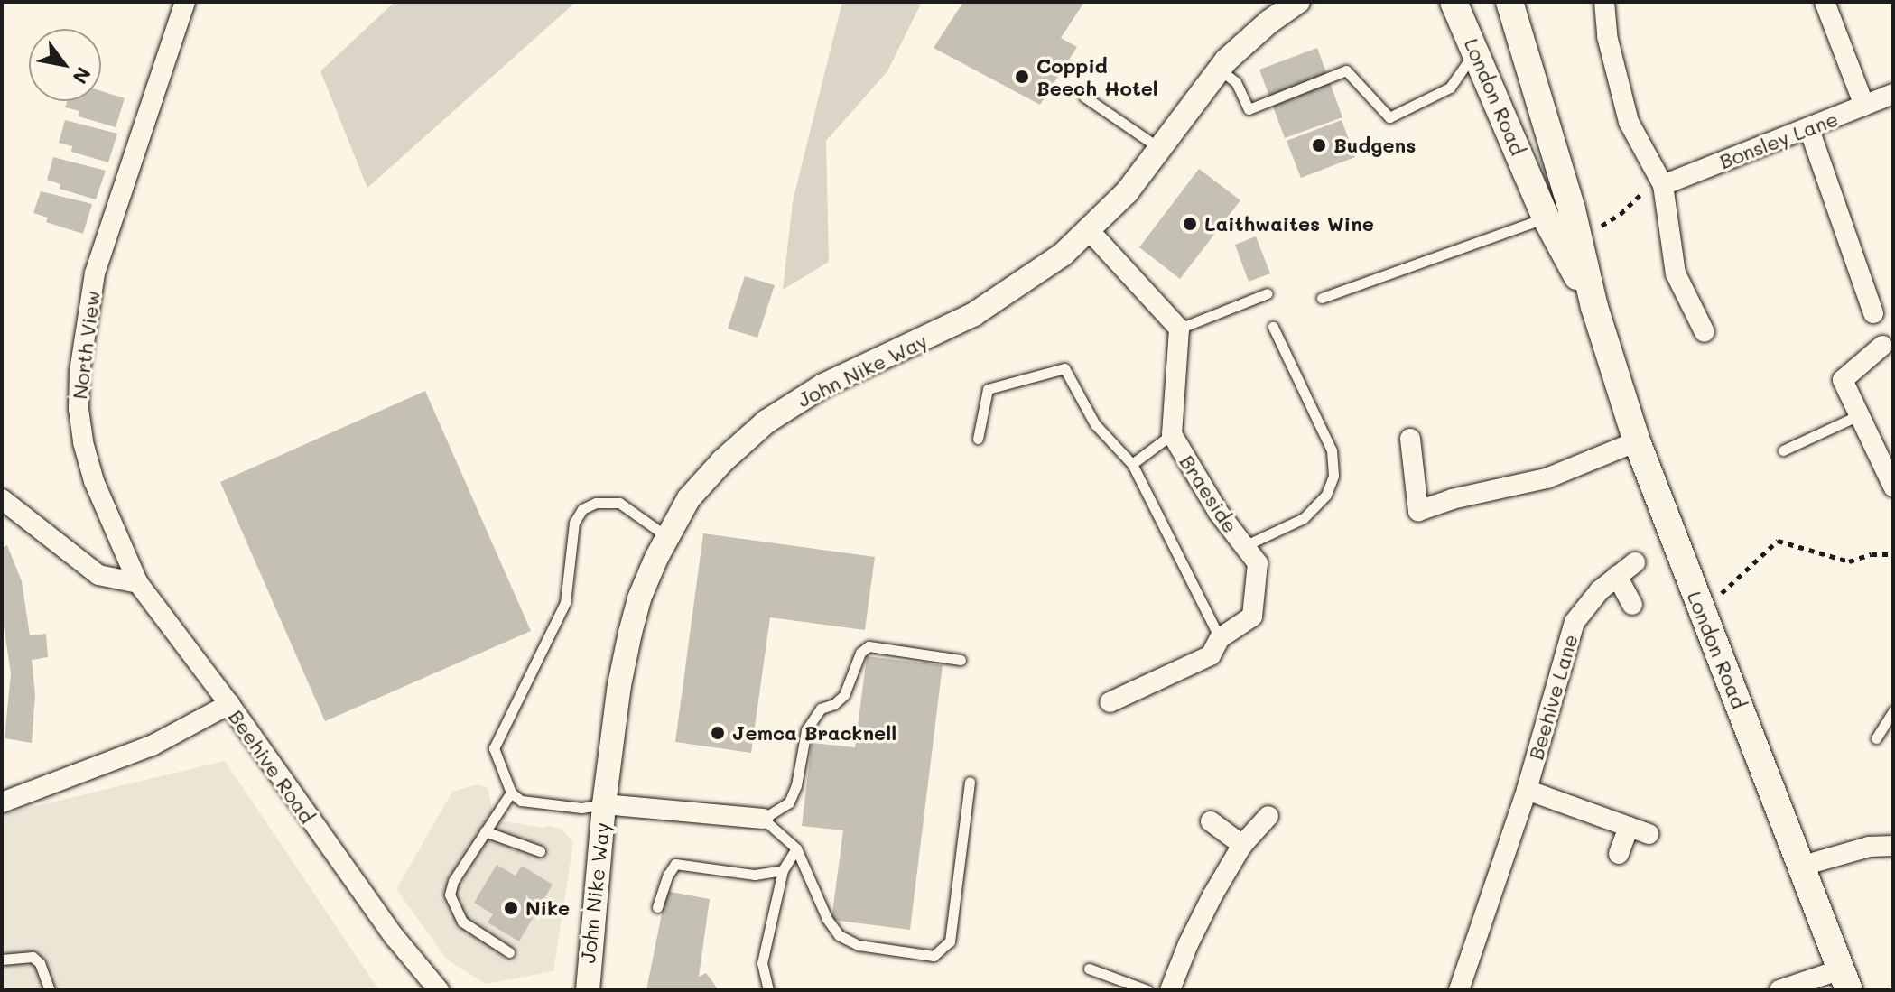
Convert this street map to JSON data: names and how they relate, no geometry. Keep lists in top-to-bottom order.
{
  "streets": {
    "main road": ["London Road"],
    "street": [
      "Bonsley Lane",
      "North View",
      "John Nike Way",
      "Braeside",
      "Beehive Lane",
      "Beehive Road"
    ]
  },
  "crossings": [
    ["North View", "Beehive Road"]
  ],
  "places": [
    "Coppid Beech Hotel",
    "Budgens",
    "Laithwaites Wine",
    "Jemca Bracknell",
    "Nike"
  ],
  "north": "bottom right"
}
